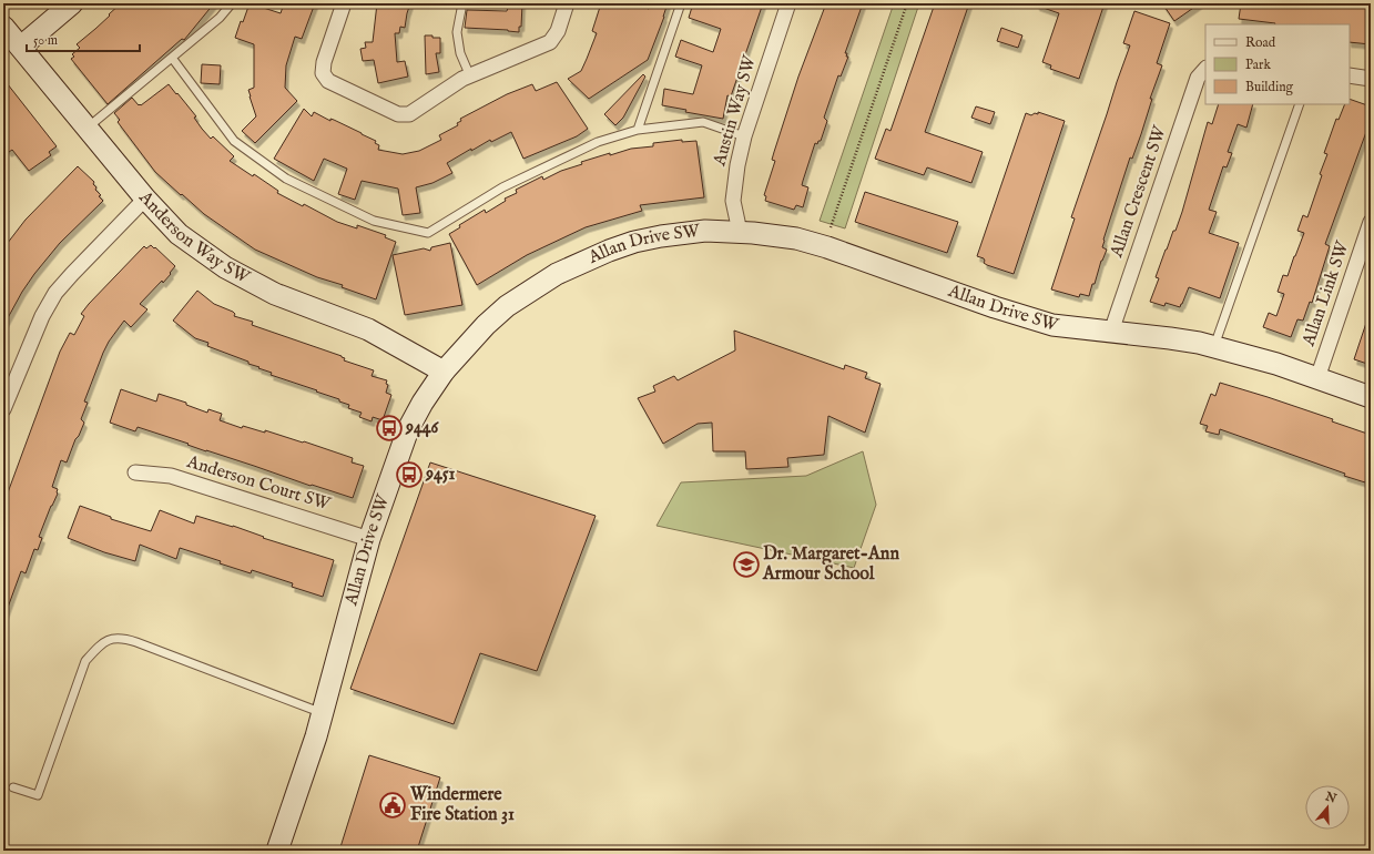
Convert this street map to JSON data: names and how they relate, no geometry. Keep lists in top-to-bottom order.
{
  "streets": {
    "street": [
      "Austin Way SW",
      "Allan Crescent SW",
      "Anderson Way SW",
      "Allan Drive SW",
      "Allan Link SW",
      "Anderson Court SW"
    ]
  },
  "crossings": [
    ["Austin Way SW", "Allan Drive SW"],
    ["Allan Crescent SW", "Allan Drive SW"],
    ["Anderson Way SW", "Allan Drive SW"],
    ["Allan Drive SW", "Allan Link SW"],
    ["Allan Drive SW", "Anderson Court SW"]
  ],
  "places": {
    "bus stop": ["9446", "9451"],
    "school or university": ["Dr. Margaret-Ann Armour School"],
    "public building": ["Windermere Fire Station 31"]
  },
  "legend": ["Road", "Park", "Building"],
  "scale_bar": "50 m",
  "north": "top"
}
